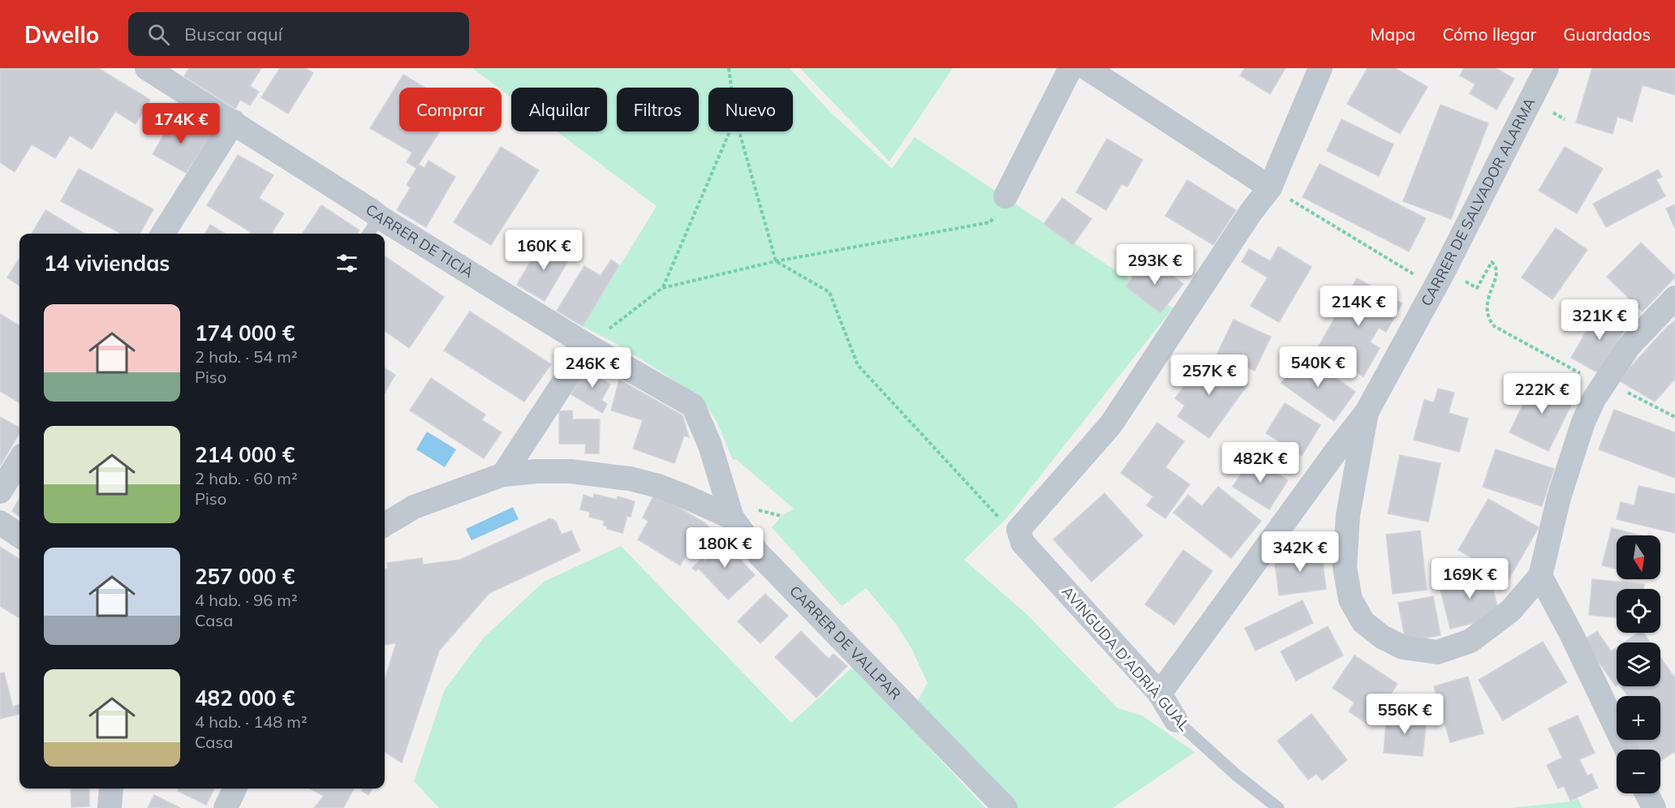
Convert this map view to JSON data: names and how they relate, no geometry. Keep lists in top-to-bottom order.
{
  "streets": {
    "street": [
      "CARRER DE SALVADOR ALARMA",
      "CARRER DE TICIÀ",
      "CARRER DE VALLPAR",
      "AVINGUDA D'ADRIÀ GUAL"
    ]
  },
  "crossings": [
    ["CARRER DE SALVADOR ALARMA", "AVINGUDA D'ADRIÀ GUAL"],
    ["CARRER DE TICIÀ", "CARRER DE VALLPAR"]
  ],
  "north": "bottom",
  "page": {
    "header": "Dwello",
    "search": "Buscar aquí",
    "nav": ["Mapa", "Cómo llegar", "Guardados"],
    "chip": [
      "Comprar",
      "Alquilar",
      "Filtros",
      "Nuevo"
    ],
    "price": [
      "174K €",
      "160K €",
      "293K €",
      "214K €",
      "321K €",
      "540K €",
      "246K €",
      "257K €",
      "222K €",
      "482K €",
      "180K €",
      "342K €",
      "169K €",
      "556K €"
    ],
    "heading": "14 viviendas",
    "list": [
      {
        "name": "174 000 €",
        "note": "2 hab. · 54 m² · Piso"
      },
      {
        "name": "214 000 €",
        "note": "2 hab. · 60 m² · Piso"
      },
      {
        "name": "257 000 €",
        "note": "4 hab. · 96 m² · Casa"
      },
      {
        "name": "482 000 €",
        "note": "4 hab. · 148 m² · Casa"
      }
    ],
    "map_buttons": ["+", "−"]
  }
}
